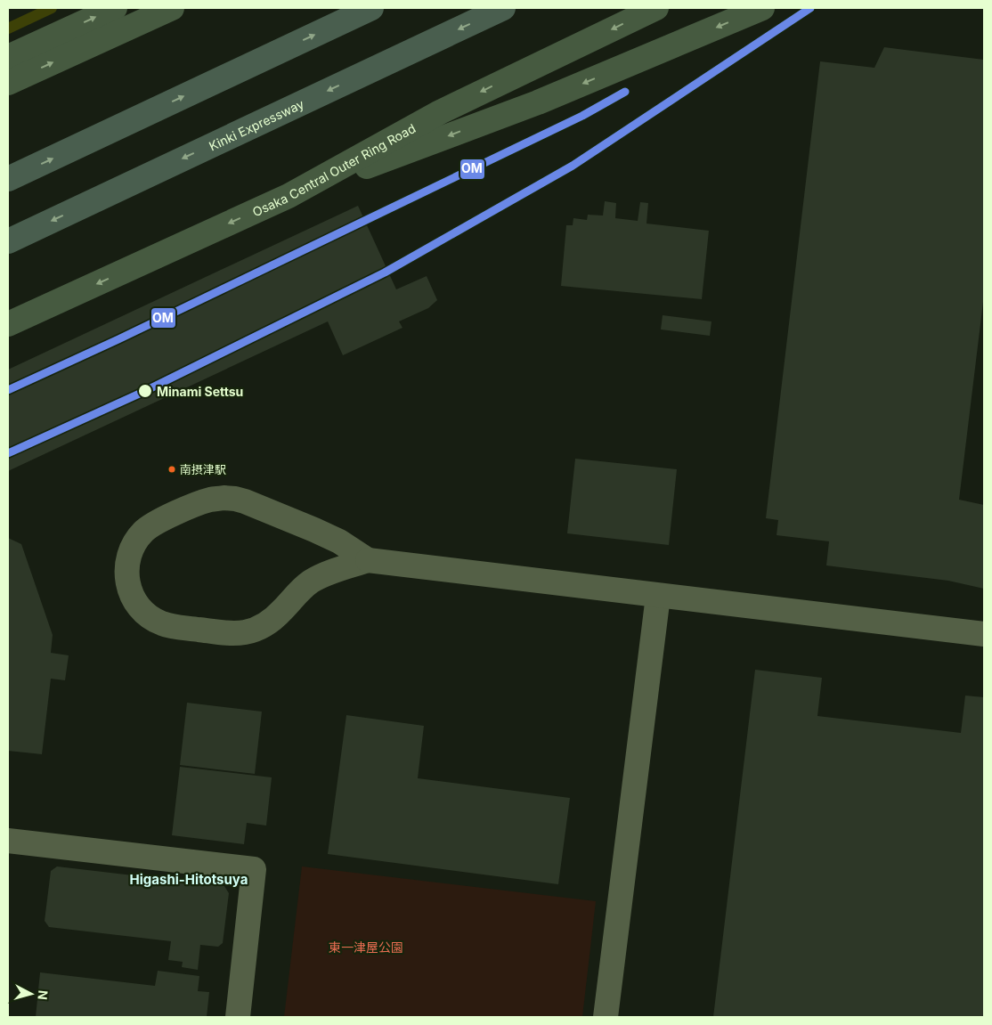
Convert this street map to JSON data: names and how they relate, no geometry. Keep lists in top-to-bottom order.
{
  "streets": {
    "highway": ["Kinki Expressway"],
    "main road": ["Osaka Central Outer Ring Road"]
  },
  "districts": ["Higashi-Hitotsuya"],
  "parks": ["東一津屋公園"],
  "places": ["Minami Settsu", "南摂津駅"],
  "lines": ["transit line OM"],
  "north": "right"
}
